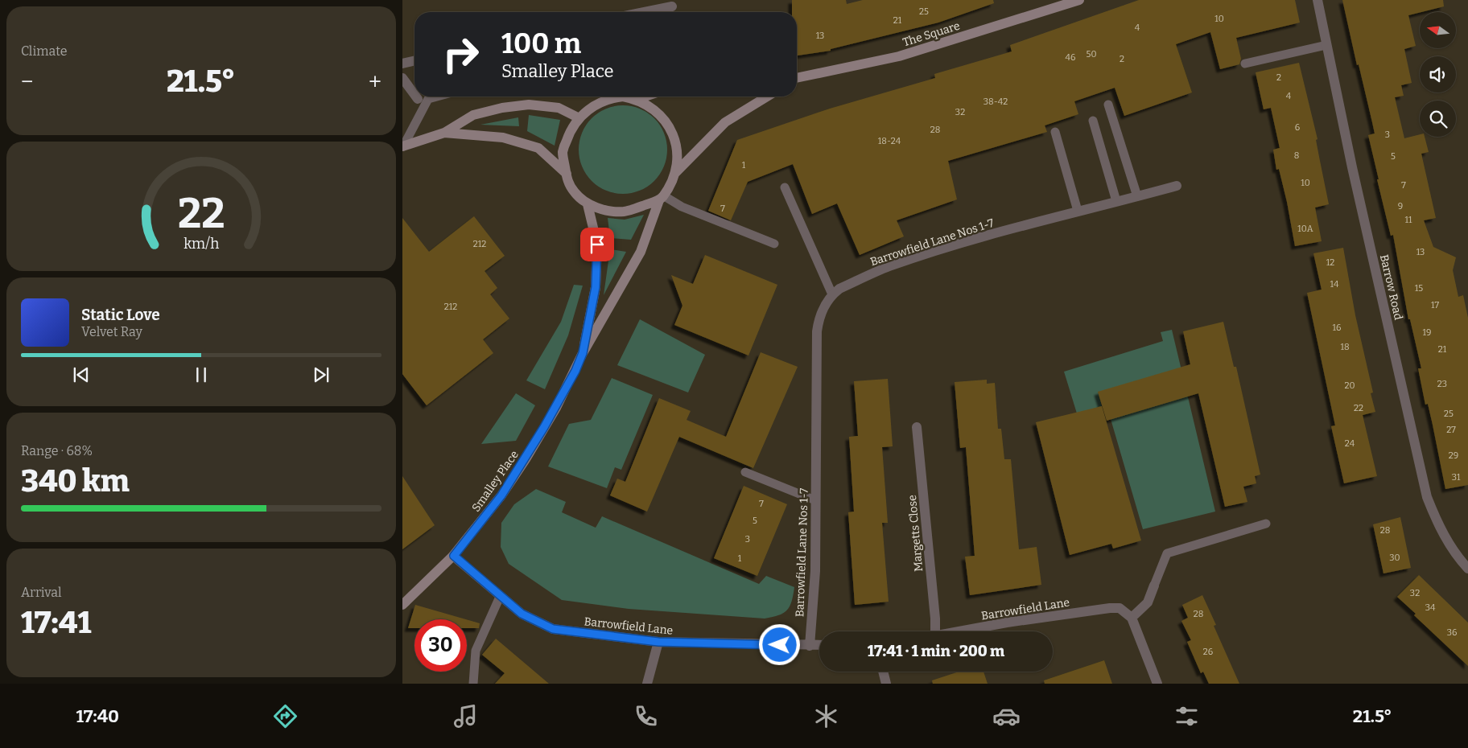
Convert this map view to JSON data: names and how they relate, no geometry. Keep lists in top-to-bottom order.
{
  "streets": {
    "main road": ["The Square", "Smalley Place"],
    "street": [
      "Barrowfield Lane Nos 1-7",
      "Barrow Road",
      "Margetts Close",
      "Barrowfield Lane"
    ]
  },
  "crossings": [
    ["Barrowfield Lane Nos 1-7", "Barrowfield Lane"],
    ["Smalley Place", "Barrowfield Lane"]
  ],
  "house_numbers": [
    "25",
    "10",
    "21",
    "4",
    "13",
    "50",
    "46",
    "2",
    "2",
    "4",
    "38-42",
    "32",
    "6",
    "28",
    "3",
    "18-24",
    "8",
    "5",
    "1",
    "10",
    "7",
    "9",
    "7",
    "11",
    "10A",
    "212",
    "13",
    "12",
    "14",
    "15",
    "17",
    "212",
    "16",
    "19",
    "18",
    "21",
    "23",
    "20",
    "22",
    "25",
    "27",
    "24",
    "29",
    "31",
    "7",
    "5",
    "28",
    "3",
    "30",
    "1",
    "32",
    "34",
    "28",
    "36",
    "26"
  ],
  "north": "left",
  "page": {
    "tile": [
      "Climate",
      ["Range · 68%", "340 km"],
      ["Arrival", "17:41"]
    ],
    "turn": ["100 m", "Smalley Place"],
    "heat": ["−", "21.5°", "+"],
    "song": ["Static Love", "Velvet Ray"],
    "limit": "30",
    "trip": "17:41 · 1 min · 200 m",
    "tabs": ["17:40", "21.5°"],
    "gauge": ["22", "km/h"]
  }
}
